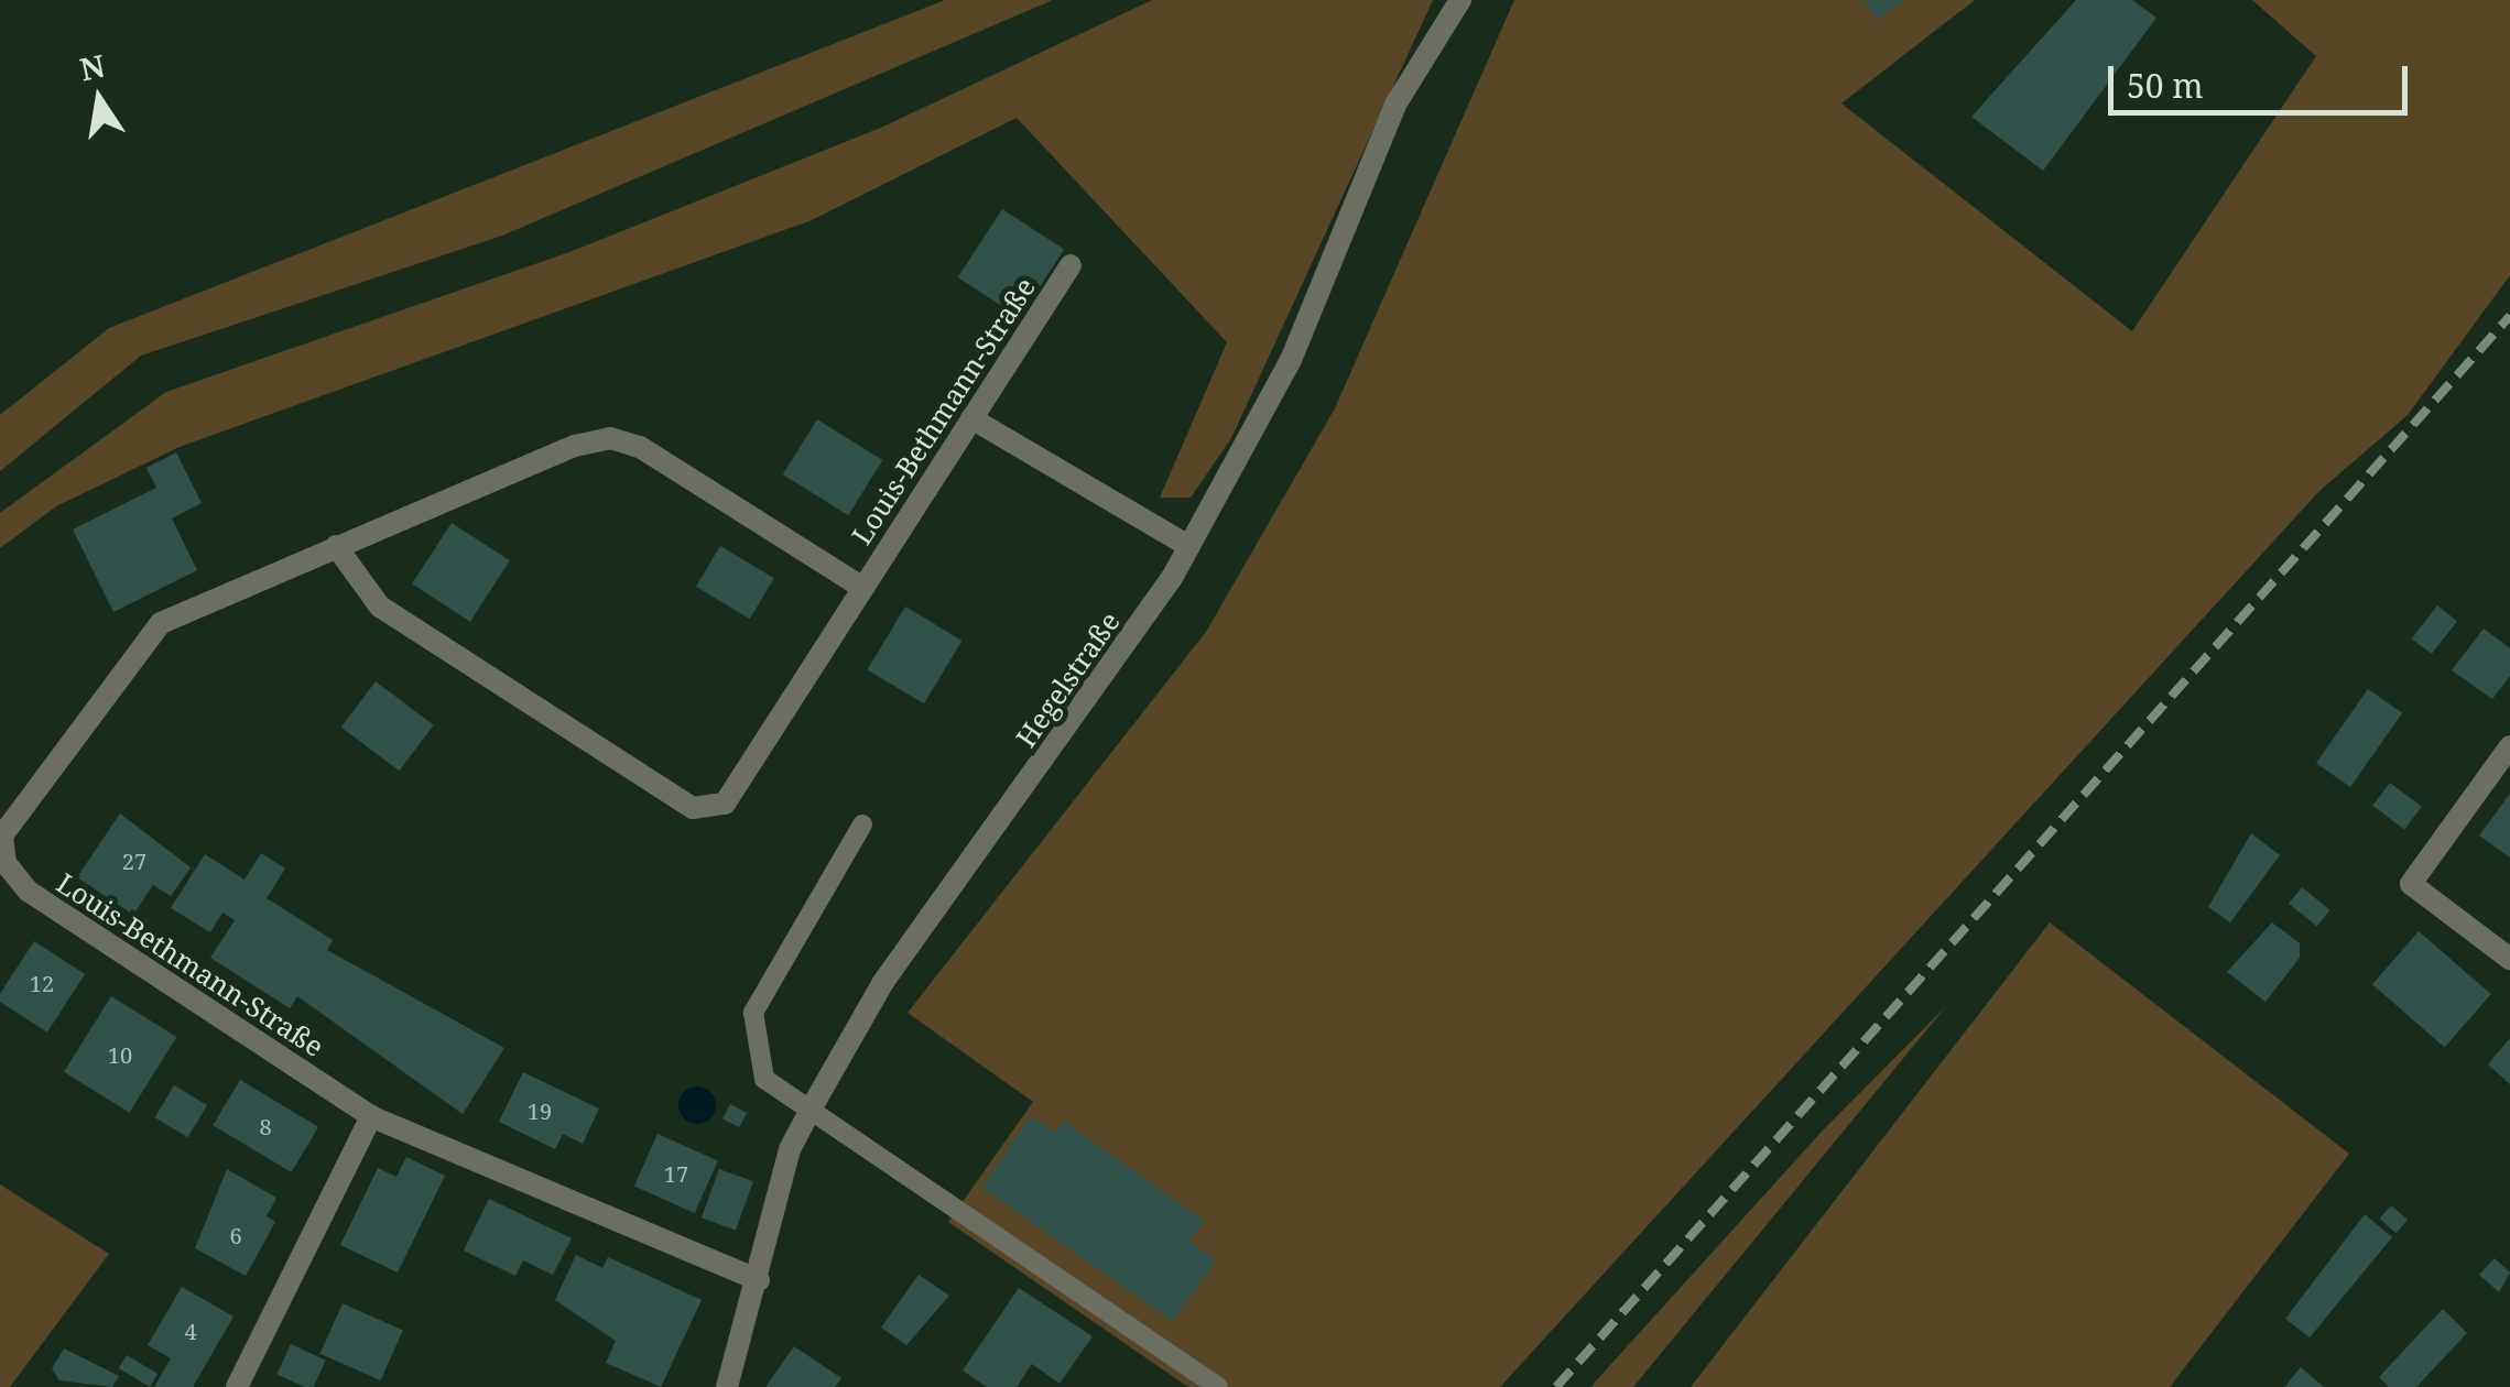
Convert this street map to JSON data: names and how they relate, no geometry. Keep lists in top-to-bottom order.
{
  "streets": {
    "street": ["Louis-Bethmann-Straße", "Hegelstraße"]
  },
  "crossings": [
    ["Louis-Bethmann-Straße", "Hegelstraße"]
  ],
  "house_numbers": [
    "27",
    "12",
    "10",
    "19",
    "8",
    "17",
    "6",
    "4"
  ],
  "scale_bar": "50 m",
  "north": "top"
}
